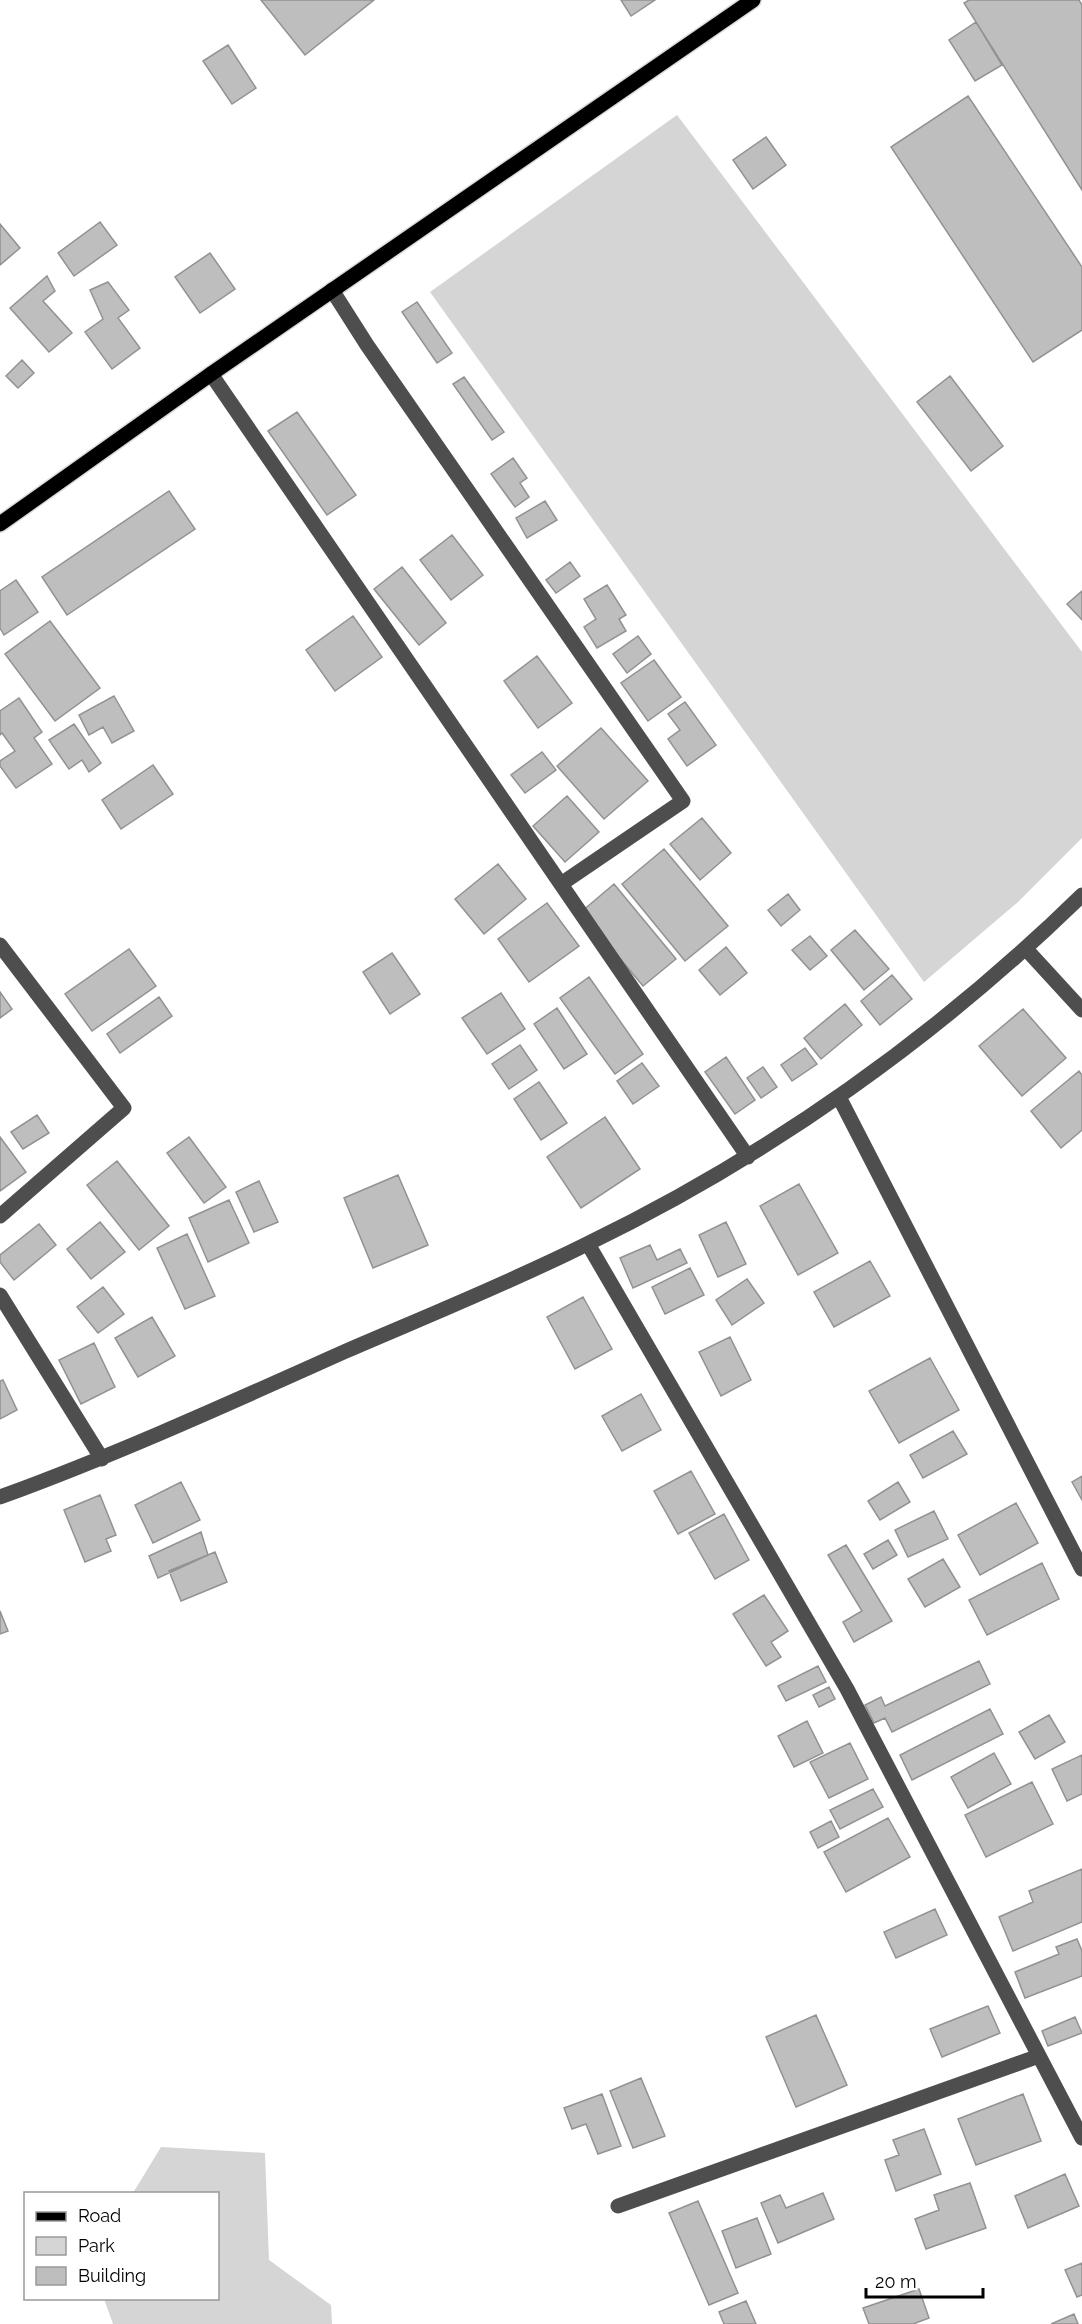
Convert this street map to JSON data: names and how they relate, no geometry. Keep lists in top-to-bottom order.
{
  "legend": ["Road", "Park", "Building"],
  "scale_bar": "20 m"
}
